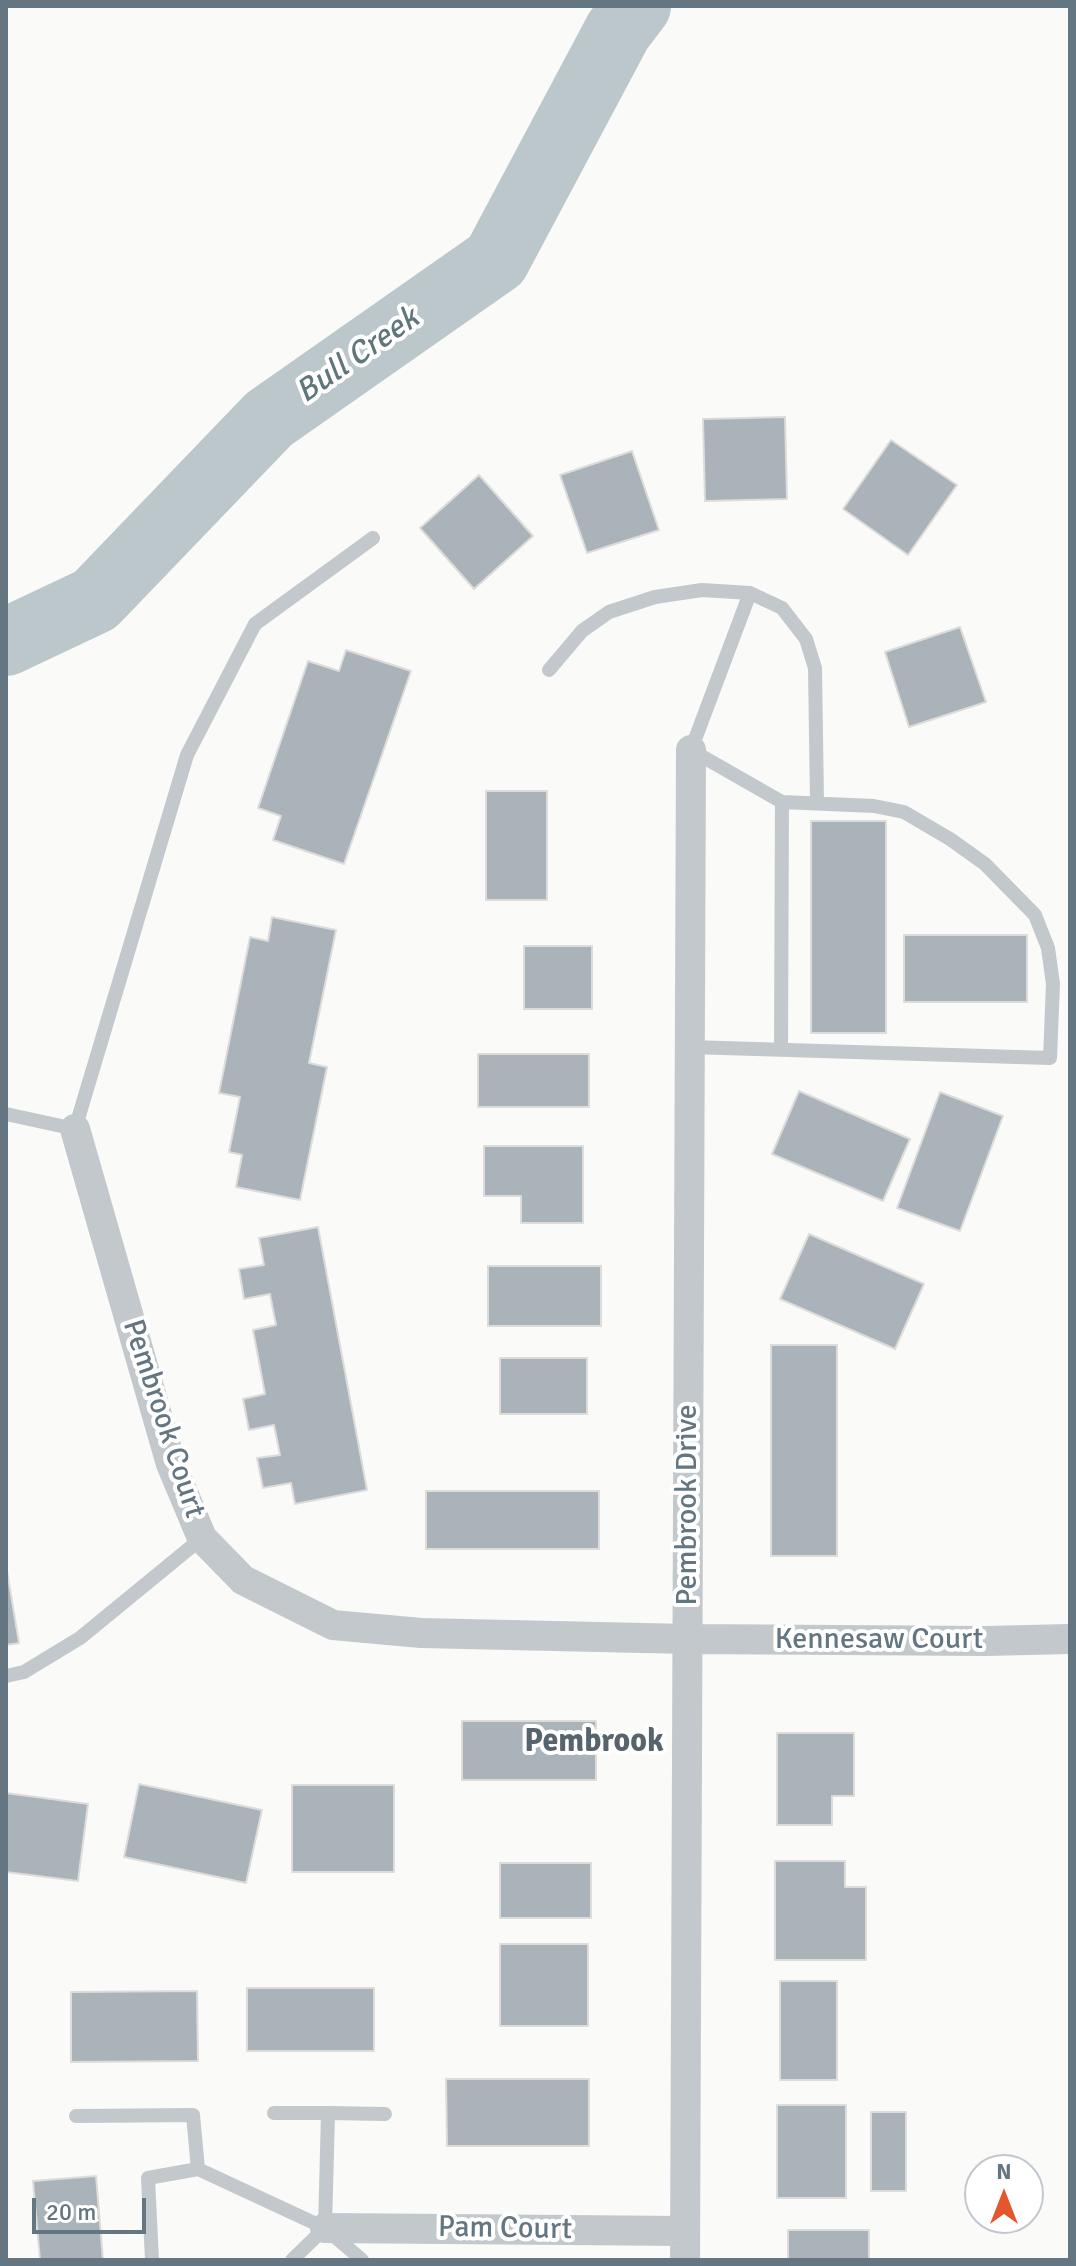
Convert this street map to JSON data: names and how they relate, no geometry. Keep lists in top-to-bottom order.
{
  "streets": {
    "street": [
      "Pembrook Court",
      "Pembrook Drive",
      "Kennesaw Court",
      "Pam Court"
    ]
  },
  "crossings": [
    ["Pembrook Court", "Pembrook Drive"],
    ["Pembrook Court", "Kennesaw Court"],
    ["Pembrook Drive", "Kennesaw Court"],
    ["Pembrook Drive", "Pam Court"]
  ],
  "districts": ["Pembrook"],
  "water": ["Bull Creek"],
  "scale_bar": "20 m",
  "north": "top"
}
